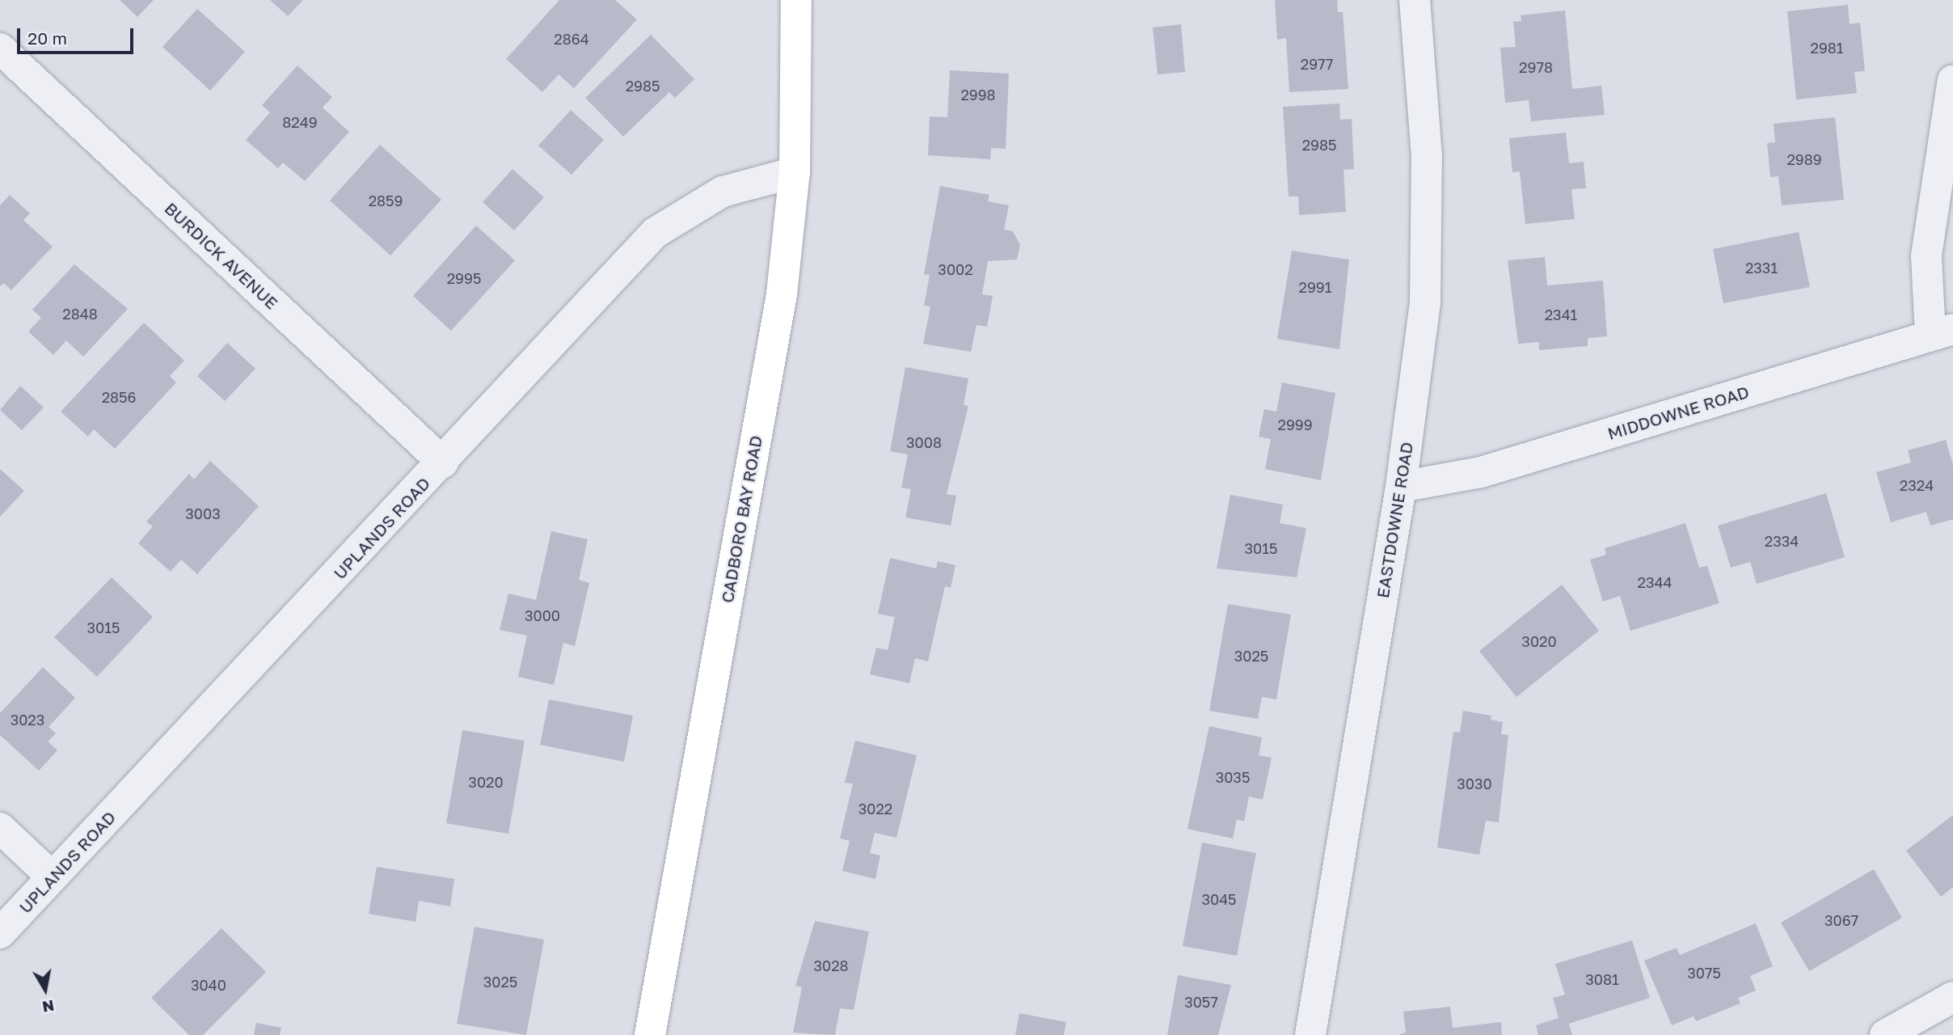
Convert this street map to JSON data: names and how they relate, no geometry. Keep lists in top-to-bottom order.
{
  "streets": {
    "main road": ["CADBORO BAY ROAD"],
    "street": [
      "BURDICK AVENUE",
      "MIDDOWNE ROAD",
      "EASTDOWNE ROAD",
      "UPLANDS ROAD"
    ]
  },
  "crossings": [
    ["BURDICK AVENUE", "UPLANDS ROAD"],
    ["MIDDOWNE ROAD", "EASTDOWNE ROAD"],
    ["CADBORO BAY ROAD", "UPLANDS ROAD"]
  ],
  "house_numbers": [
    "2864",
    "2981",
    "2977",
    "2978",
    "2985",
    "2998",
    "8249",
    "2985",
    "2989",
    "2859",
    "2331",
    "3002",
    "2995",
    "2991",
    "2848",
    "2341",
    "2856",
    "2999",
    "3008",
    "2324",
    "3003",
    "2334",
    "3015",
    "2344",
    "3000",
    "3015",
    "3020",
    "3025",
    "3023",
    "3035",
    "3020",
    "3030",
    "3022",
    "3045",
    "3067",
    "3028",
    "3075",
    "3081",
    "3025",
    "3040",
    "3057"
  ],
  "scale_bar": "20 m",
  "north": "bottom"
}
